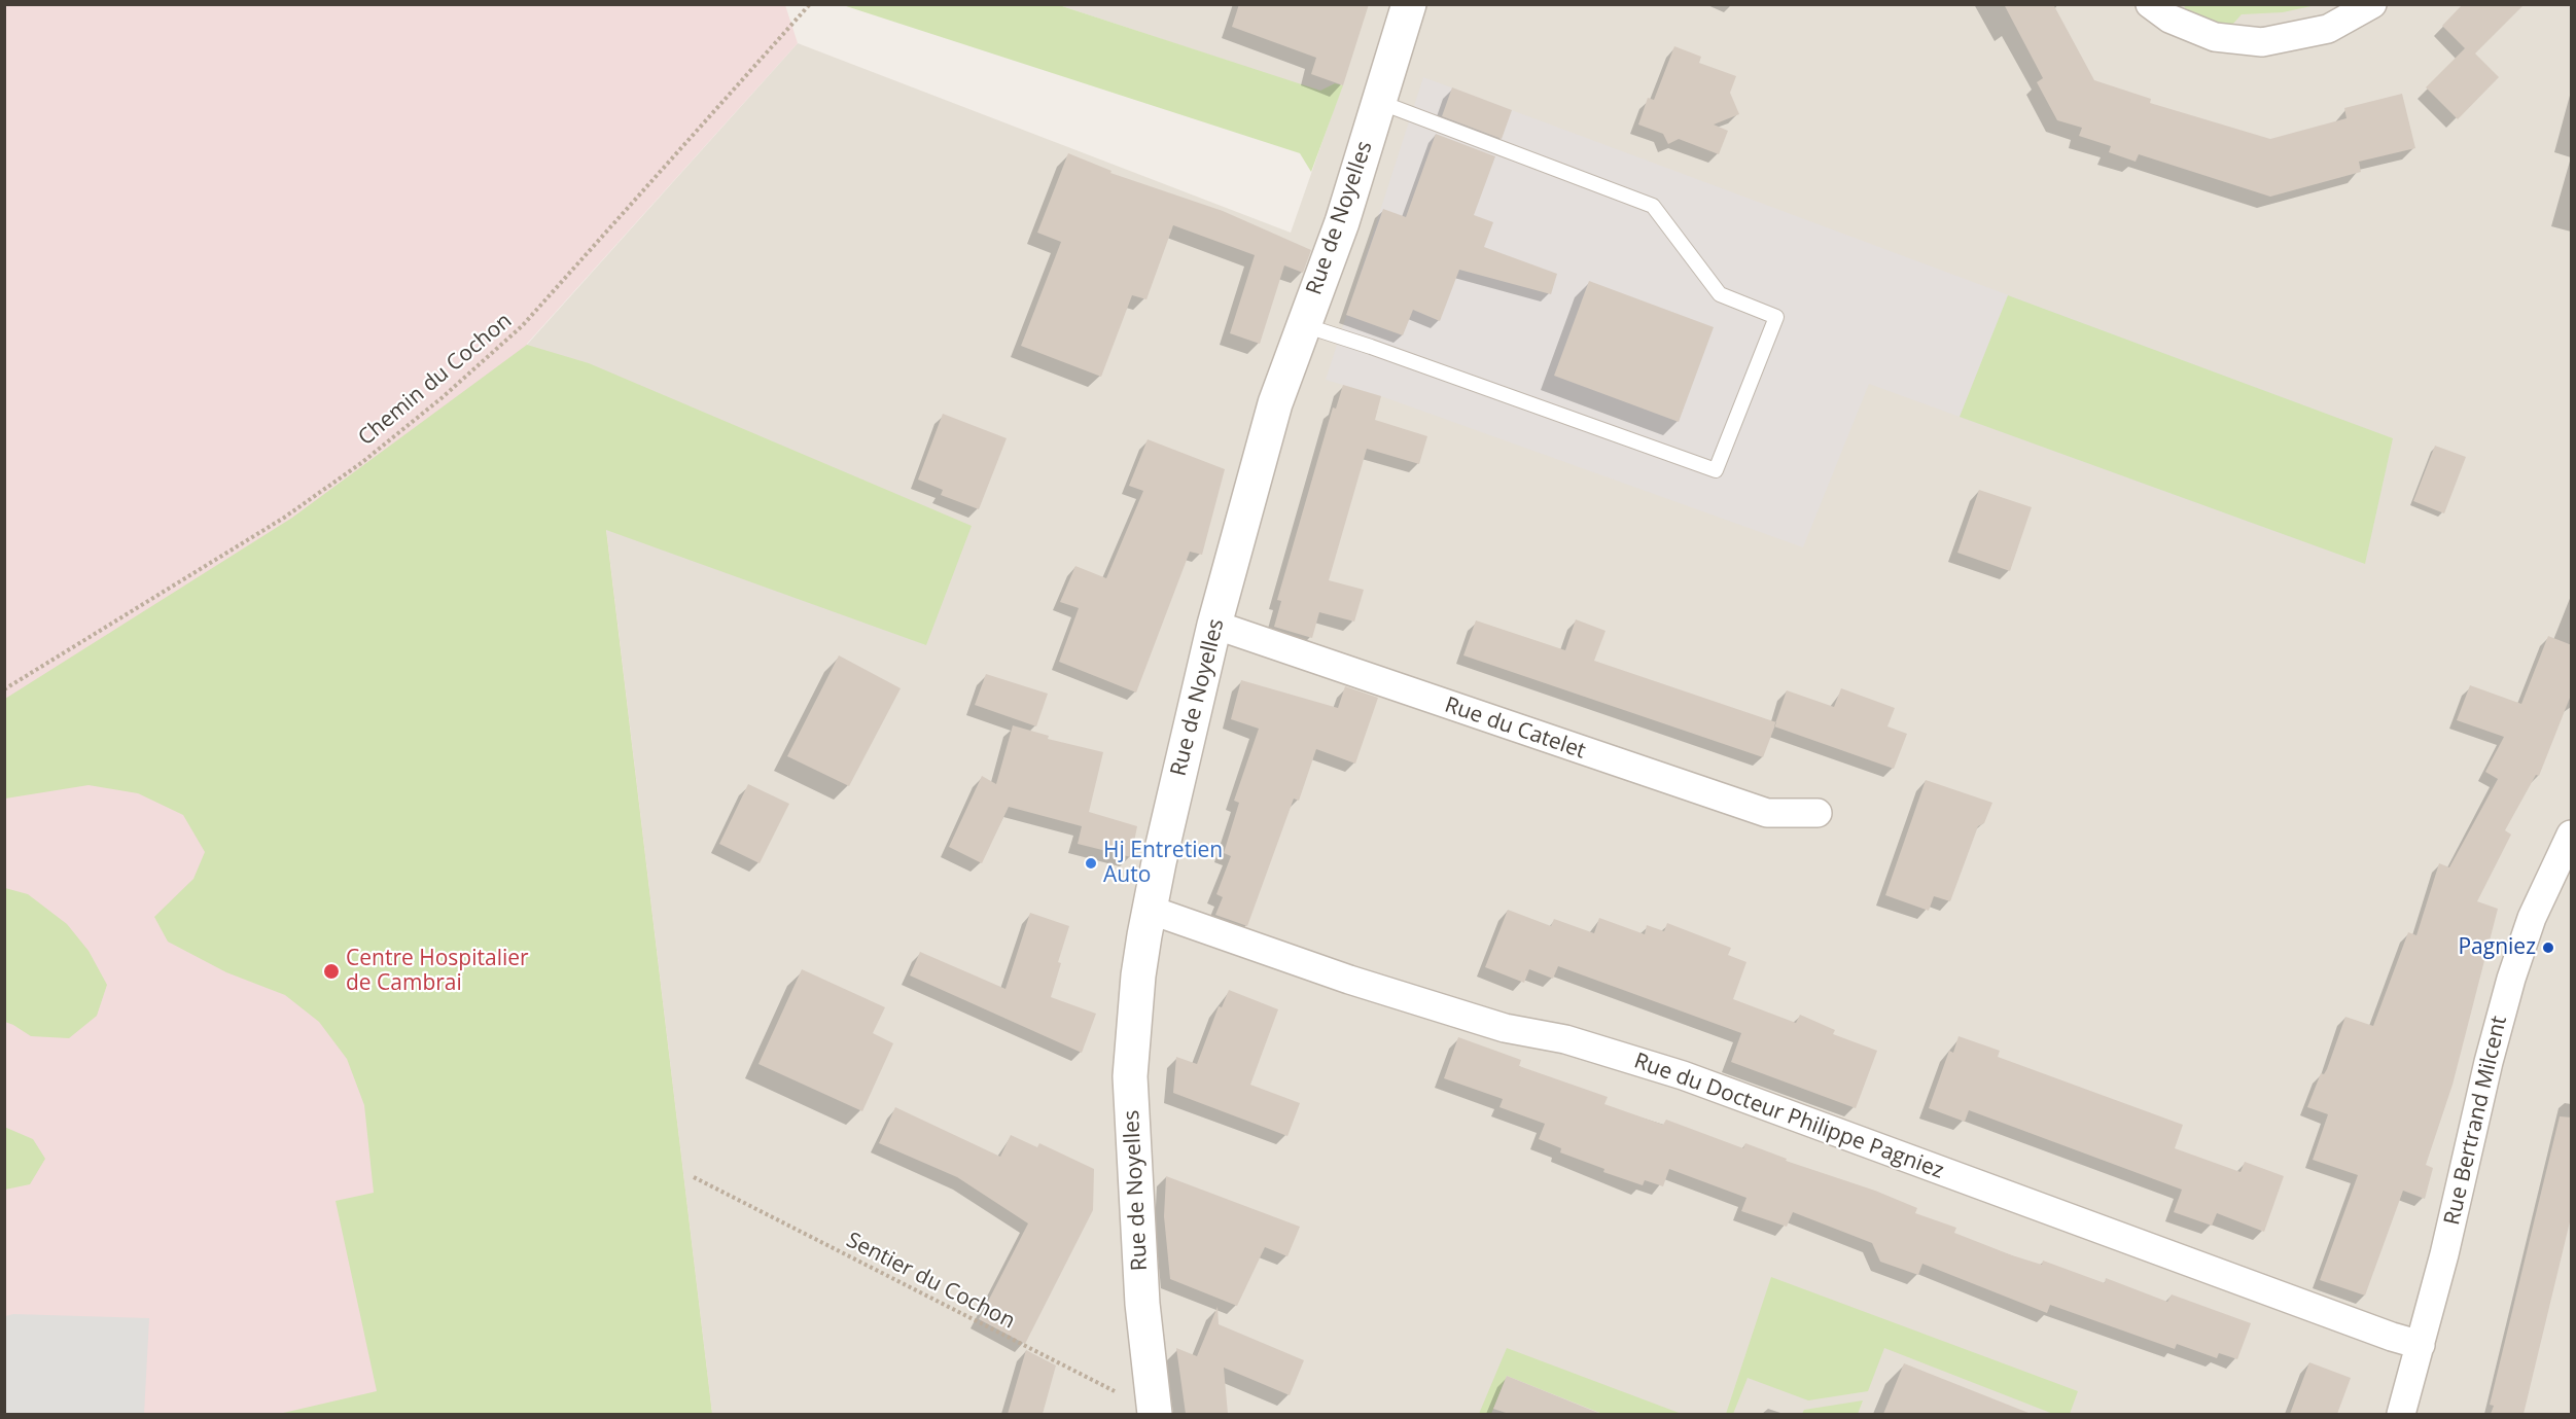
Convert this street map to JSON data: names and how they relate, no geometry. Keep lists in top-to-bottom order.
{
  "streets": {
    "street": [
      "Rue de Noyelles",
      "Rue du Catelet",
      "Rue du Docteur Philippe Pagniez",
      "Rue Bertrand Milcent"
    ],
    "path": ["Chemin du Cochon", "Sentier du Cochon"]
  },
  "crossings": [
    ["Rue de Noyelles", "Rue du Catelet"],
    ["Rue de Noyelles", "Rue du Docteur Philippe Pagniez"],
    ["Rue de Noyelles", "Sentier du Cochon"],
    ["Rue du Docteur Philippe Pagniez", "Rue Bertrand Milcent"]
  ],
  "places": ["Hj Entretien Auto", "Pagniez", "Centre Hospitalier de Cambrai"]
}
